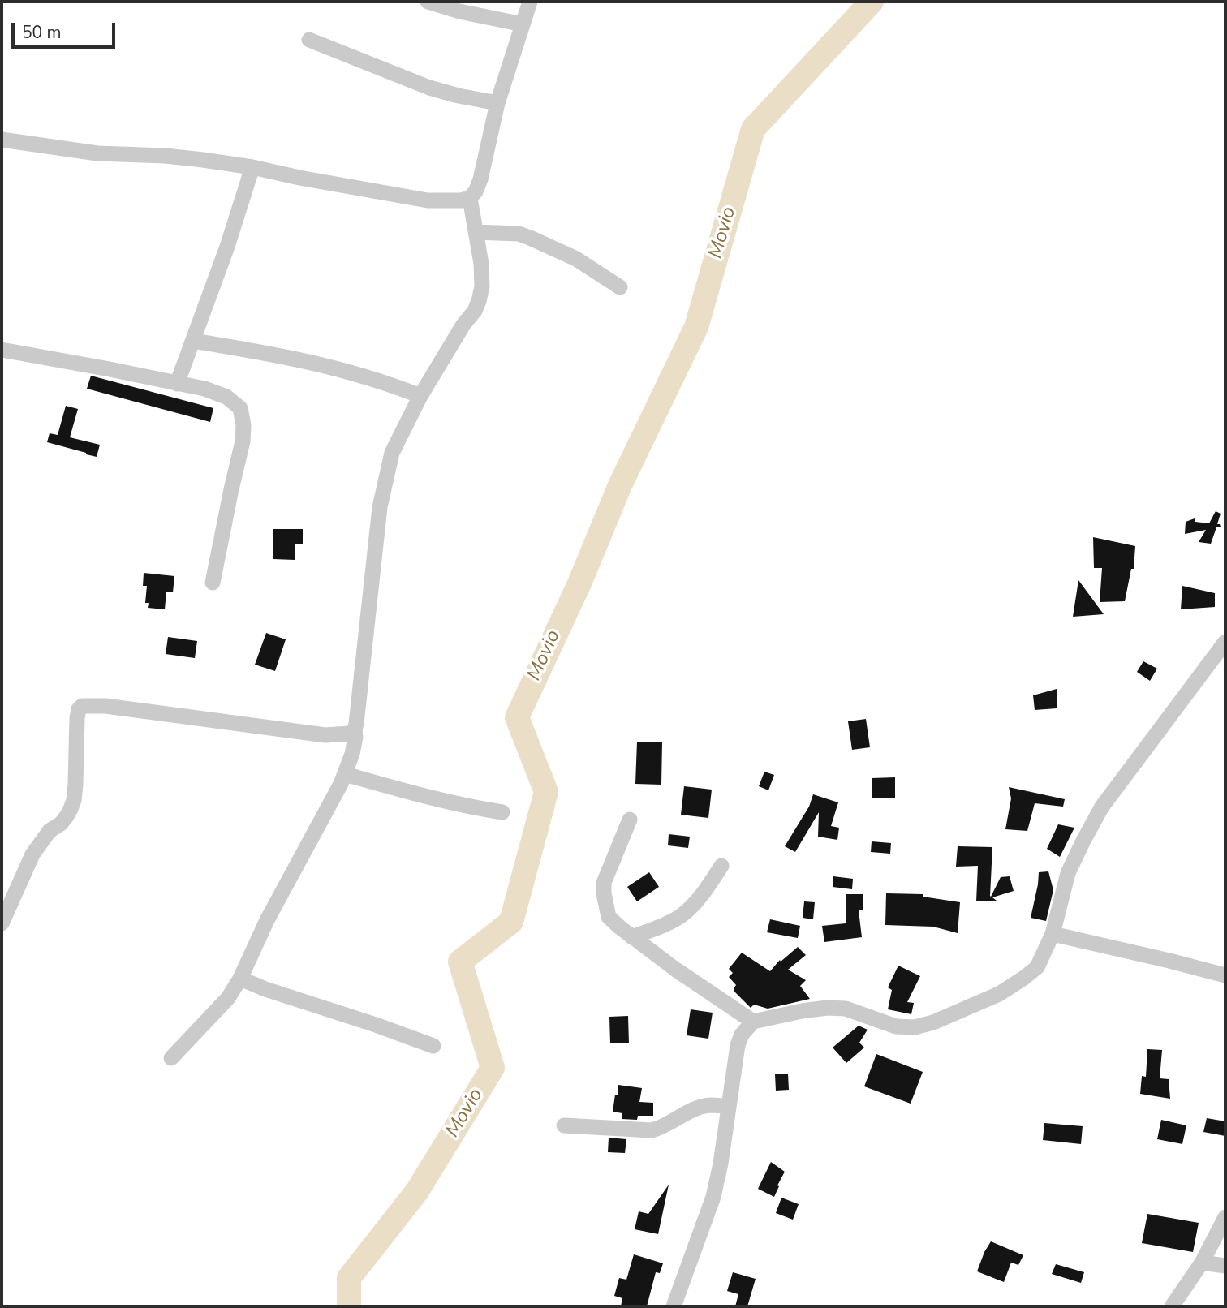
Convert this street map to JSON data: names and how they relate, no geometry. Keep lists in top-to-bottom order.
{
  "water": ["Movio"],
  "scale_bar": "50 m"
}
